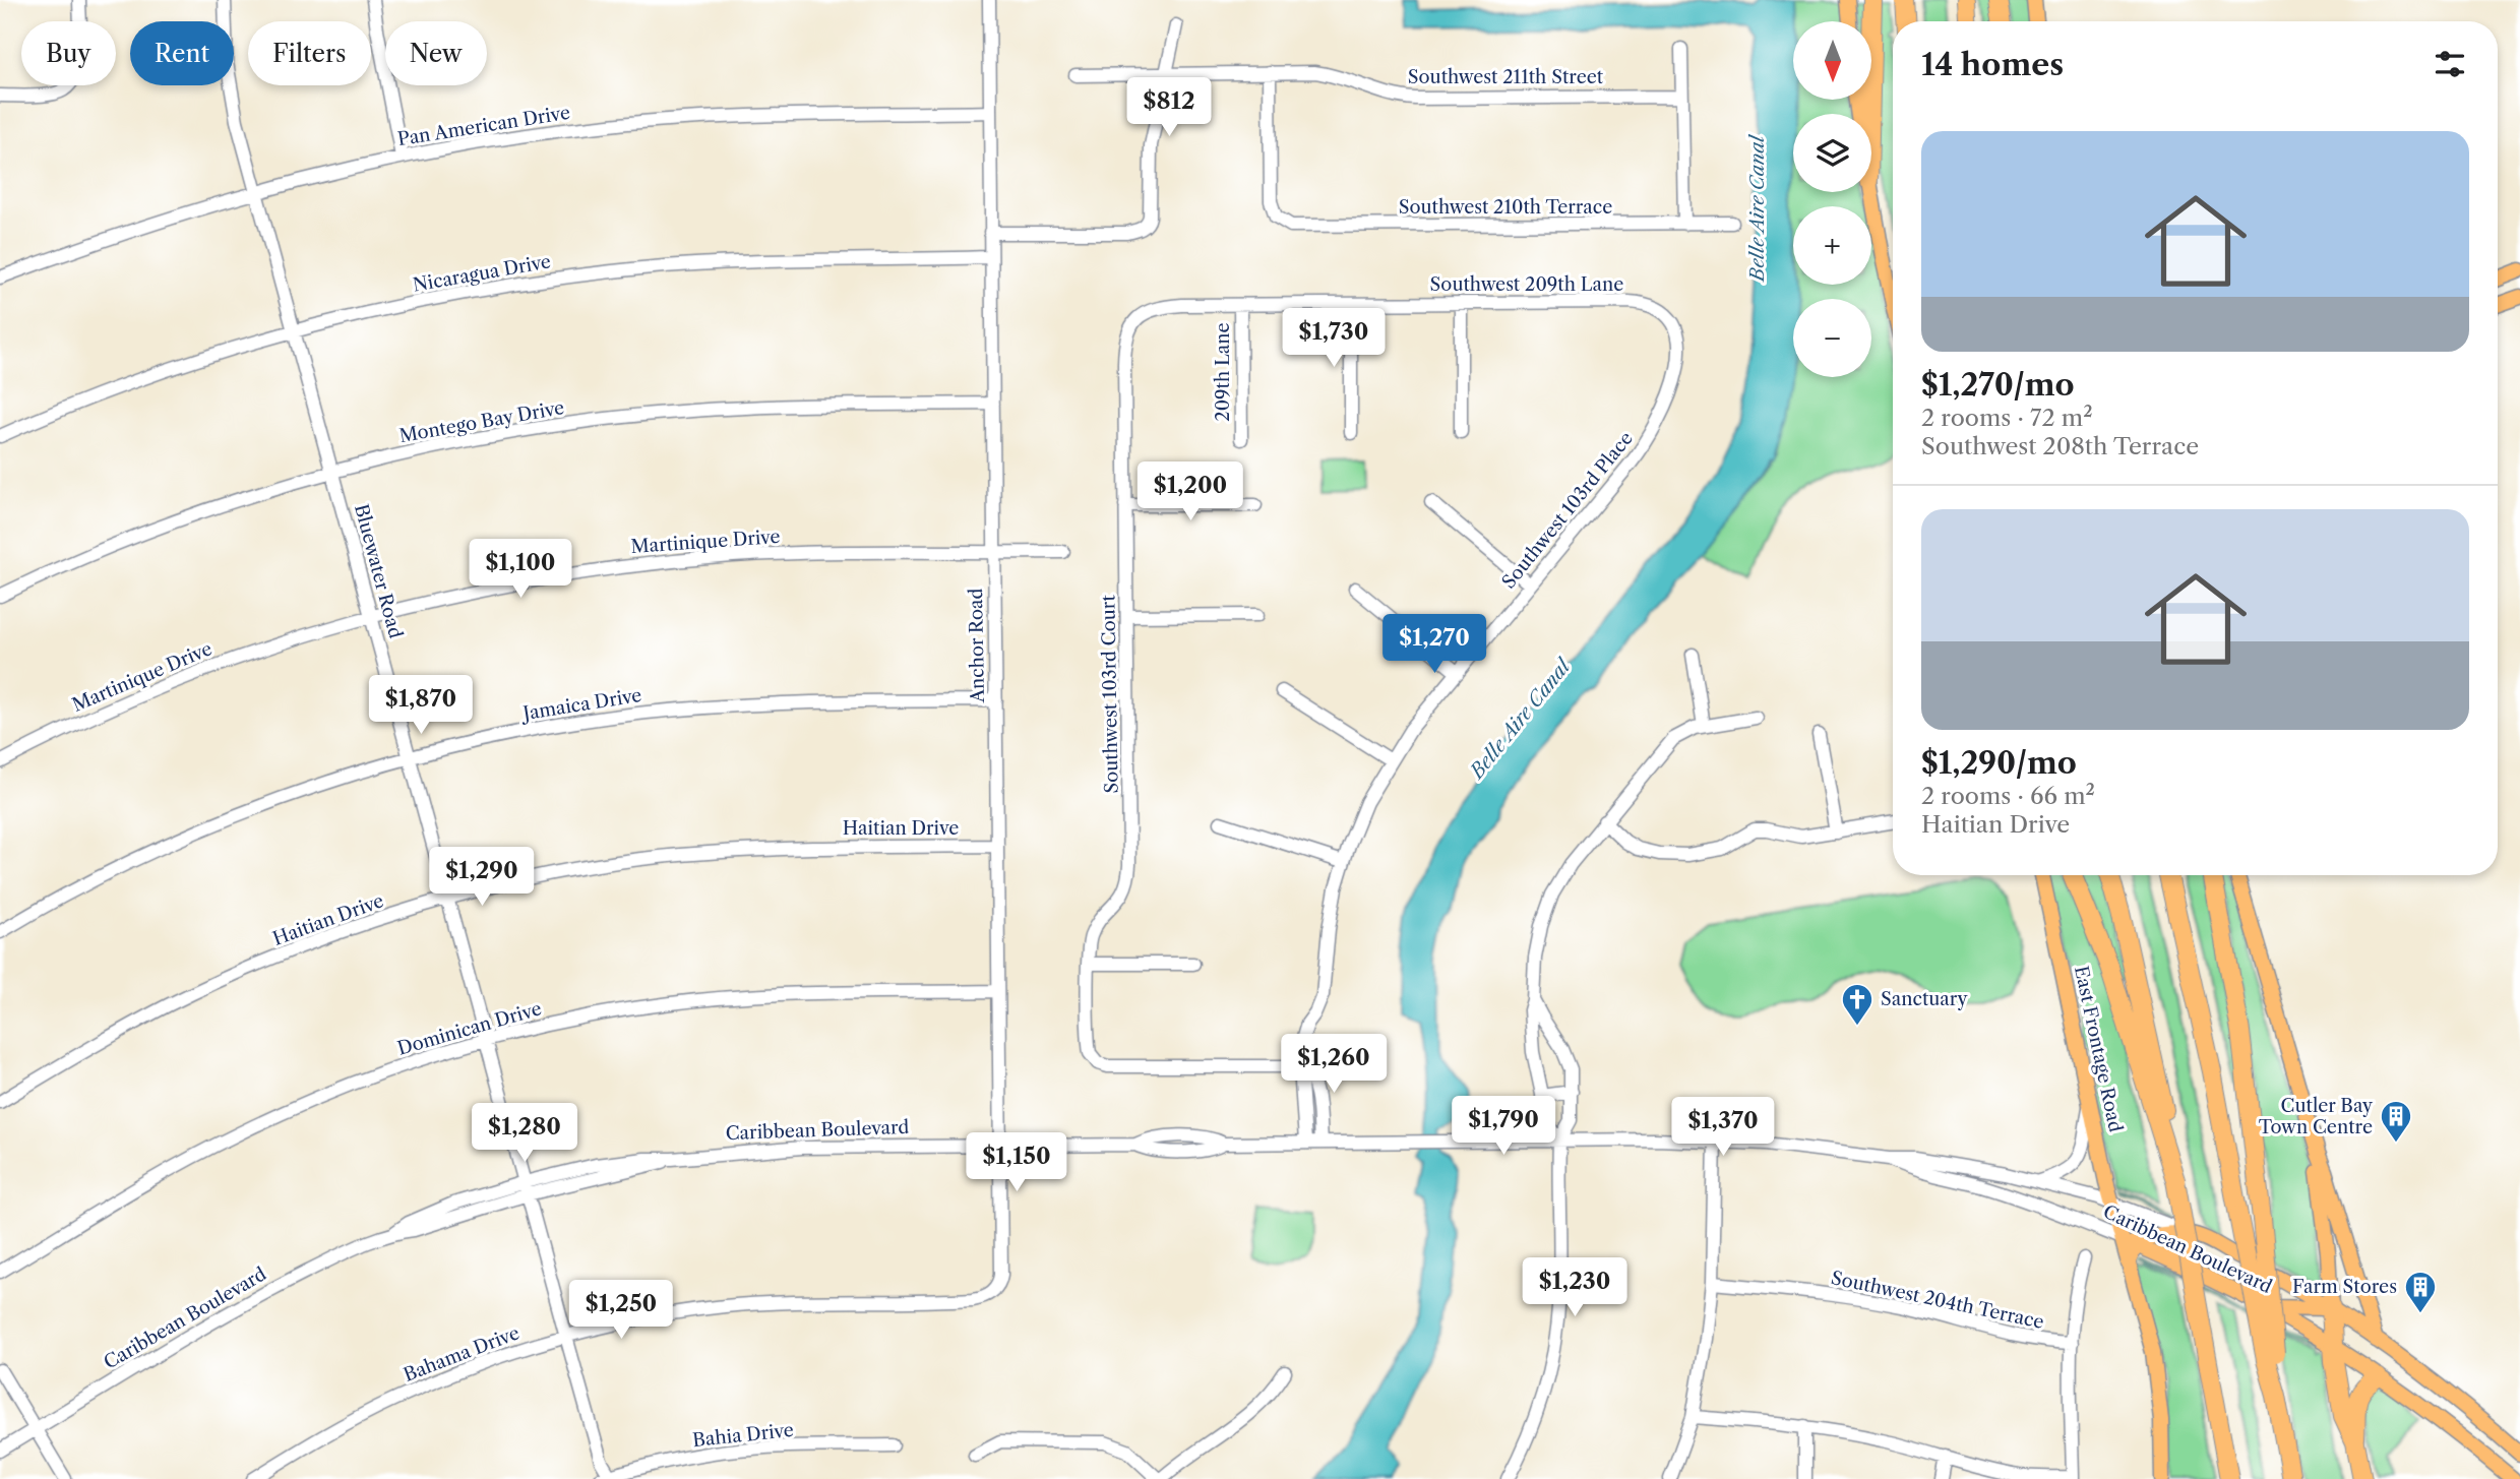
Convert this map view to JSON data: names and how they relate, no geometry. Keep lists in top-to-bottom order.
{
  "streets": {
    "main road": ["East Frontage Road", "Caribbean Boulevard"],
    "street": [
      "Southwest 211th Street",
      "Pan American Drive",
      "Southwest 210th Terrace",
      "Nicaragua Drive",
      "Southwest 209th Lane",
      "209th Lane",
      "Montego Bay Drive",
      "Southwest 103rd Place",
      "Martinique Drive",
      "Bluewater Road",
      "Anchor Road",
      "Southwest 103rd Court",
      "Jamaica Drive",
      "Haitian Drive",
      "Dominican Drive",
      "Southwest 204th Terrace",
      "Bahama Drive",
      "Bahia Drive"
    ]
  },
  "crossings": [
    ["Southwest 211th Street", "Southwest 210th Terrace"],
    ["Pan American Drive", "Bluewater Road"],
    ["Pan American Drive", "Anchor Road"],
    ["Nicaragua Drive", "Bluewater Road"],
    ["Nicaragua Drive", "Anchor Road"],
    ["Southwest 209th Lane", "209th Lane"],
    ["Southwest 209th Lane", "Southwest 103rd Place"],
    ["Southwest 209th Lane", "Southwest 103rd Court"],
    ["Montego Bay Drive", "Bluewater Road"],
    ["Montego Bay Drive", "Anchor Road"],
    ["Southwest 103rd Place", "Southwest 103rd Court"],
    ["Southwest 103rd Place", "Caribbean Boulevard"],
    ["Martinique Drive", "Bluewater Road"],
    ["Martinique Drive", "Anchor Road"],
    ["Bluewater Road", "Jamaica Drive"],
    ["Bluewater Road", "Haitian Drive"],
    ["Bluewater Road", "Dominican Drive"],
    ["Bluewater Road", "Caribbean Boulevard"],
    ["Bluewater Road", "Bahama Drive"],
    ["Bluewater Road", "Bahia Drive"],
    ["Anchor Road", "Jamaica Drive"],
    ["Anchor Road", "Haitian Drive"],
    ["Anchor Road", "Dominican Drive"],
    ["Anchor Road", "Caribbean Boulevard"],
    ["Anchor Road", "Bahama Drive"],
    ["East Frontage Road", "Caribbean Boulevard"]
  ],
  "water": ["Belle Aire Canal"],
  "places": {
    "church": ["Sanctuary"],
    "building": ["Cutler Bay Town Centre", "Farm Stores"]
  },
  "north": "bottom",
  "page": {
    "map_buttons": ["+", "−"],
    "chip": [
      "Buy",
      "Rent",
      "Filters",
      "New"
    ],
    "heading": "14 homes",
    "price": [
      "$812",
      "$1,730",
      "$1,200",
      "$1,100",
      "$1,270",
      "$1,870",
      "$1,290",
      "$1,260",
      "$1,790",
      "$1,370",
      "$1,280",
      "$1,150",
      "$1,230",
      "$1,250"
    ],
    "list": [
      {
        "name": "$1,270/mo",
        "note": "2 rooms · 72 m² · Southwest 208th Terrace"
      },
      {
        "name": "$1,290/mo",
        "note": "2 rooms · 66 m² · Haitian Drive"
      }
    ]
  }
}
